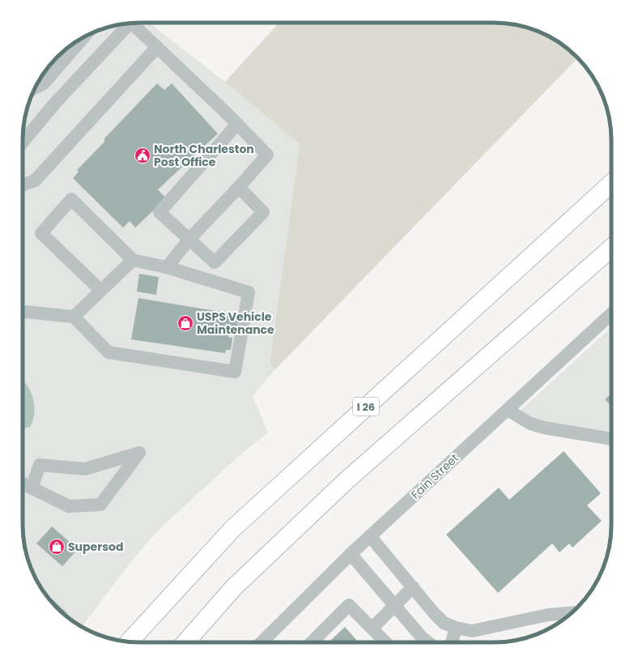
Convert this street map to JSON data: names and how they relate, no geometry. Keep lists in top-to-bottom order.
{
  "streets": {
    "highway": ["I 26"],
    "street": ["Fain Street"]
  },
  "places": {
    "public building": ["North Charleston Post Office"],
    "shop": ["USPS Vehicle Maintenance", "Supersod"]
  }
}
